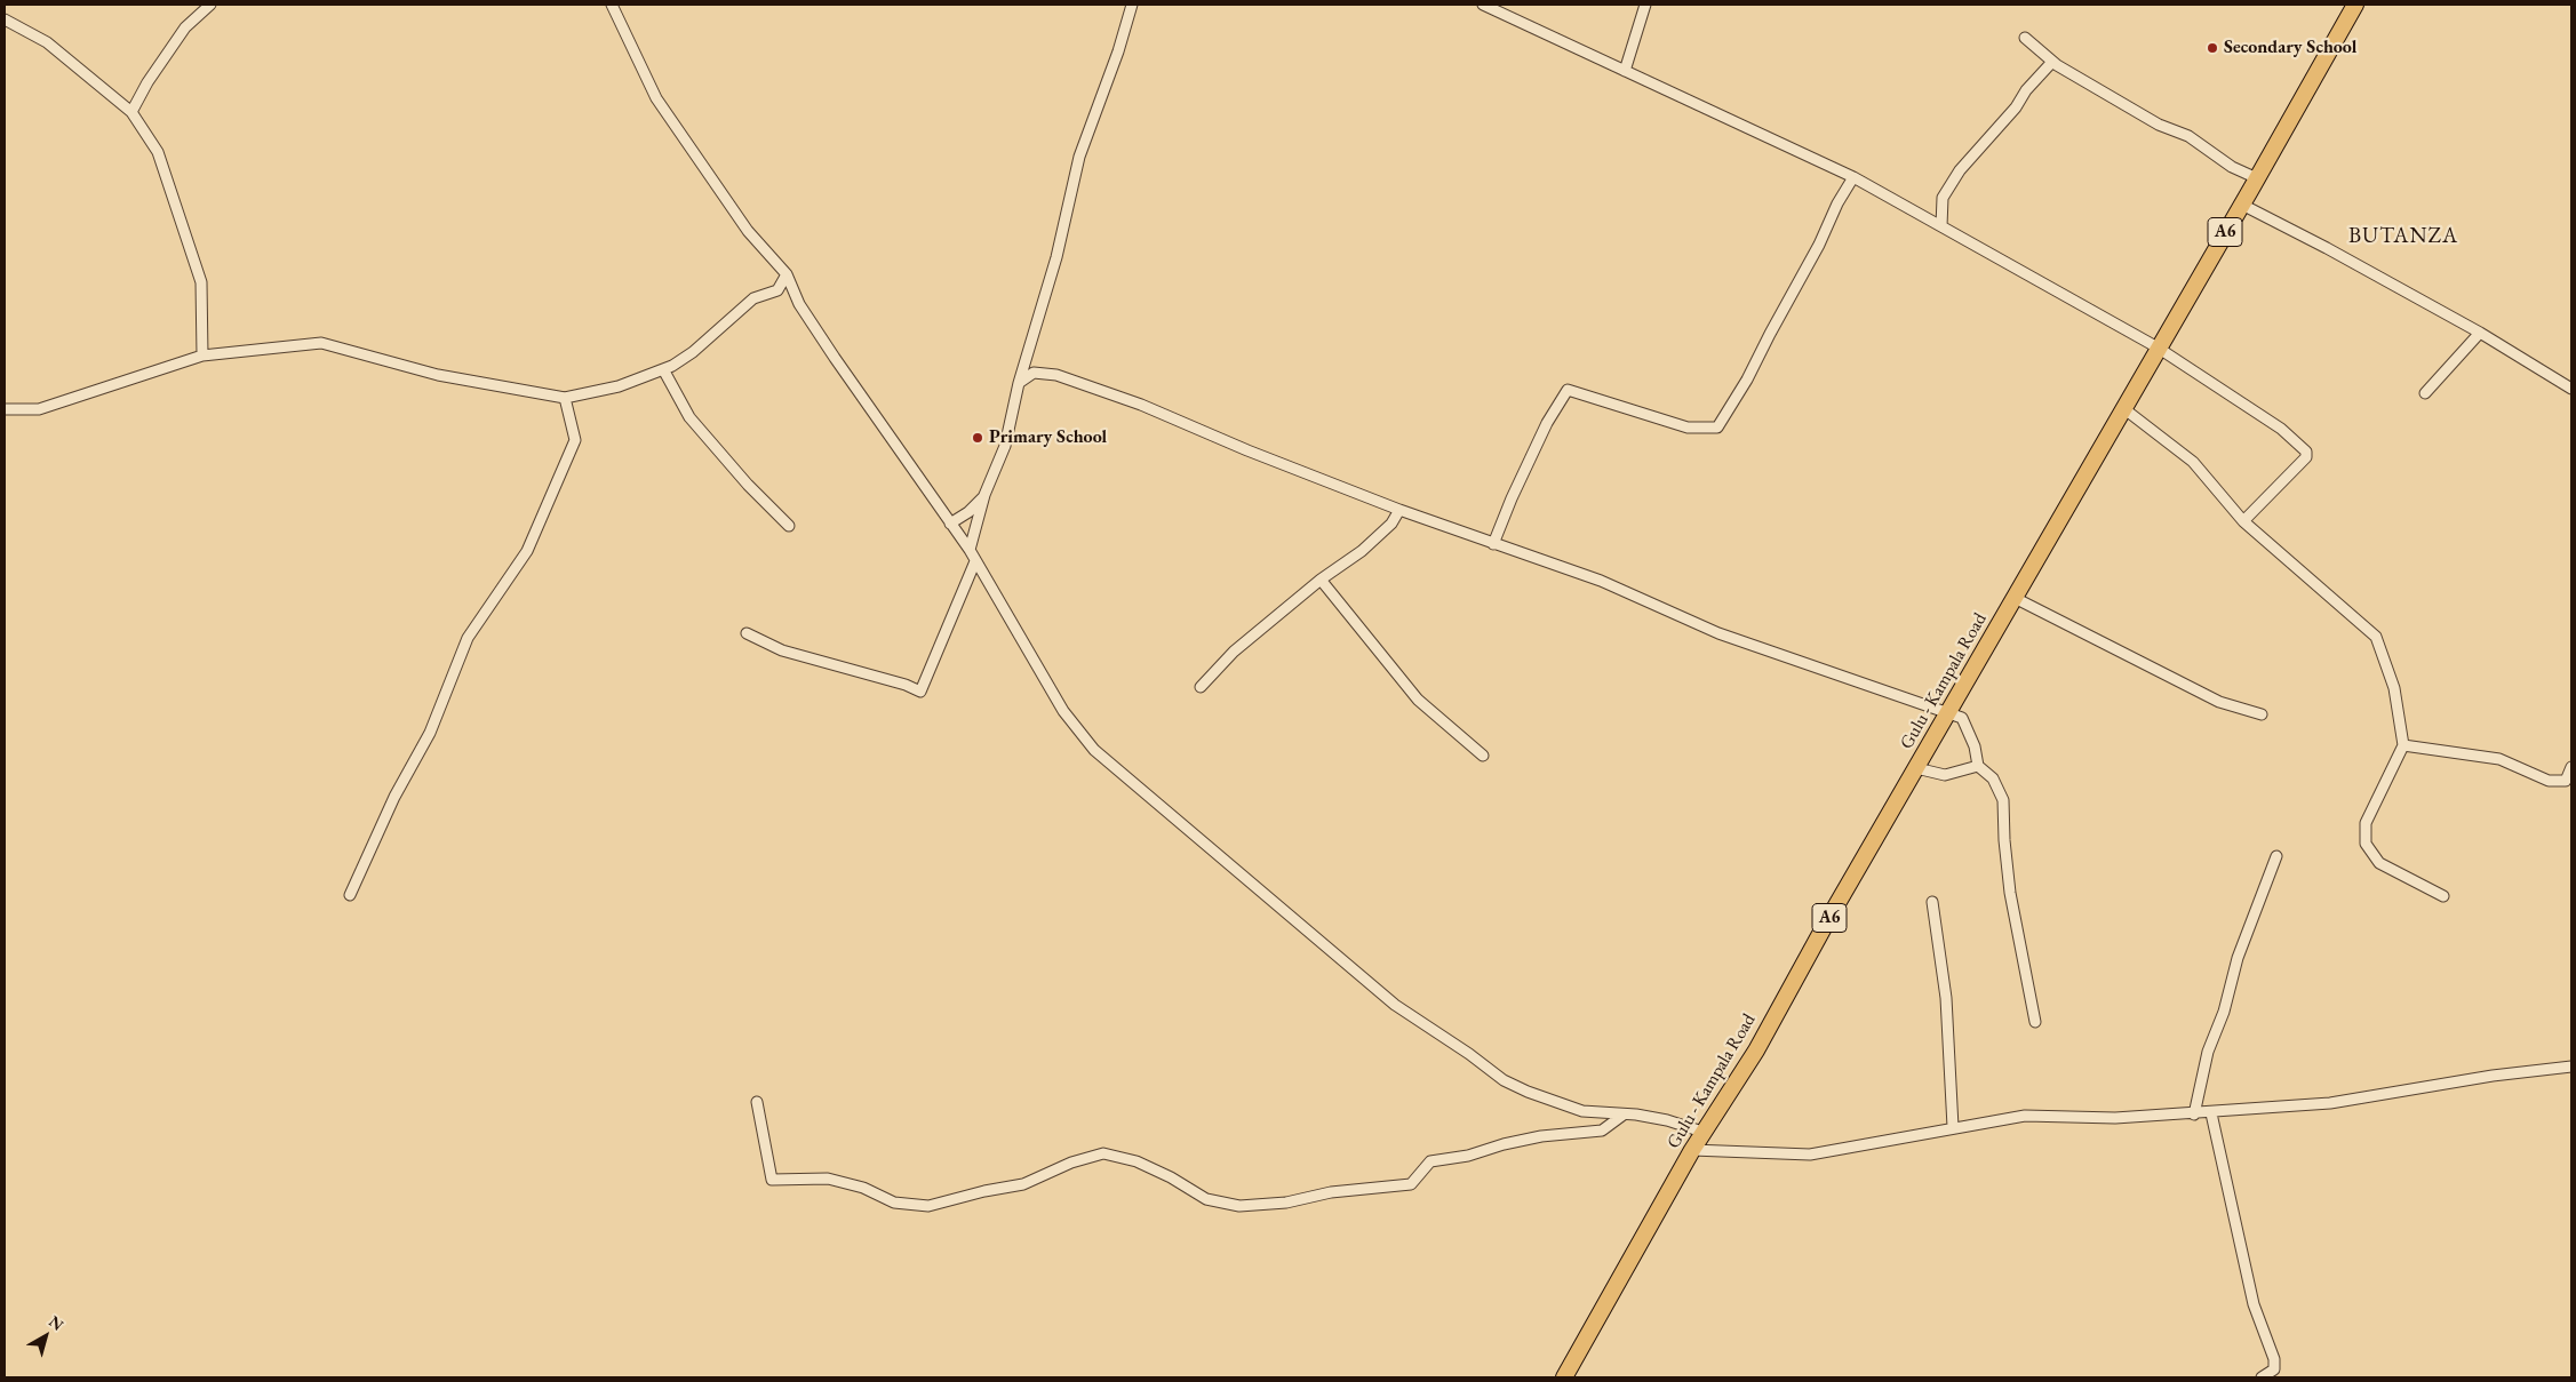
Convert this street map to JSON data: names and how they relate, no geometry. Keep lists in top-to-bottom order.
{
  "streets": {
    "main road": ["A6", "Gulu - Kampala Road"]
  },
  "districts": ["BUTANZA"],
  "places": ["Secondary School", "Primary School"],
  "north": "top right"
}
